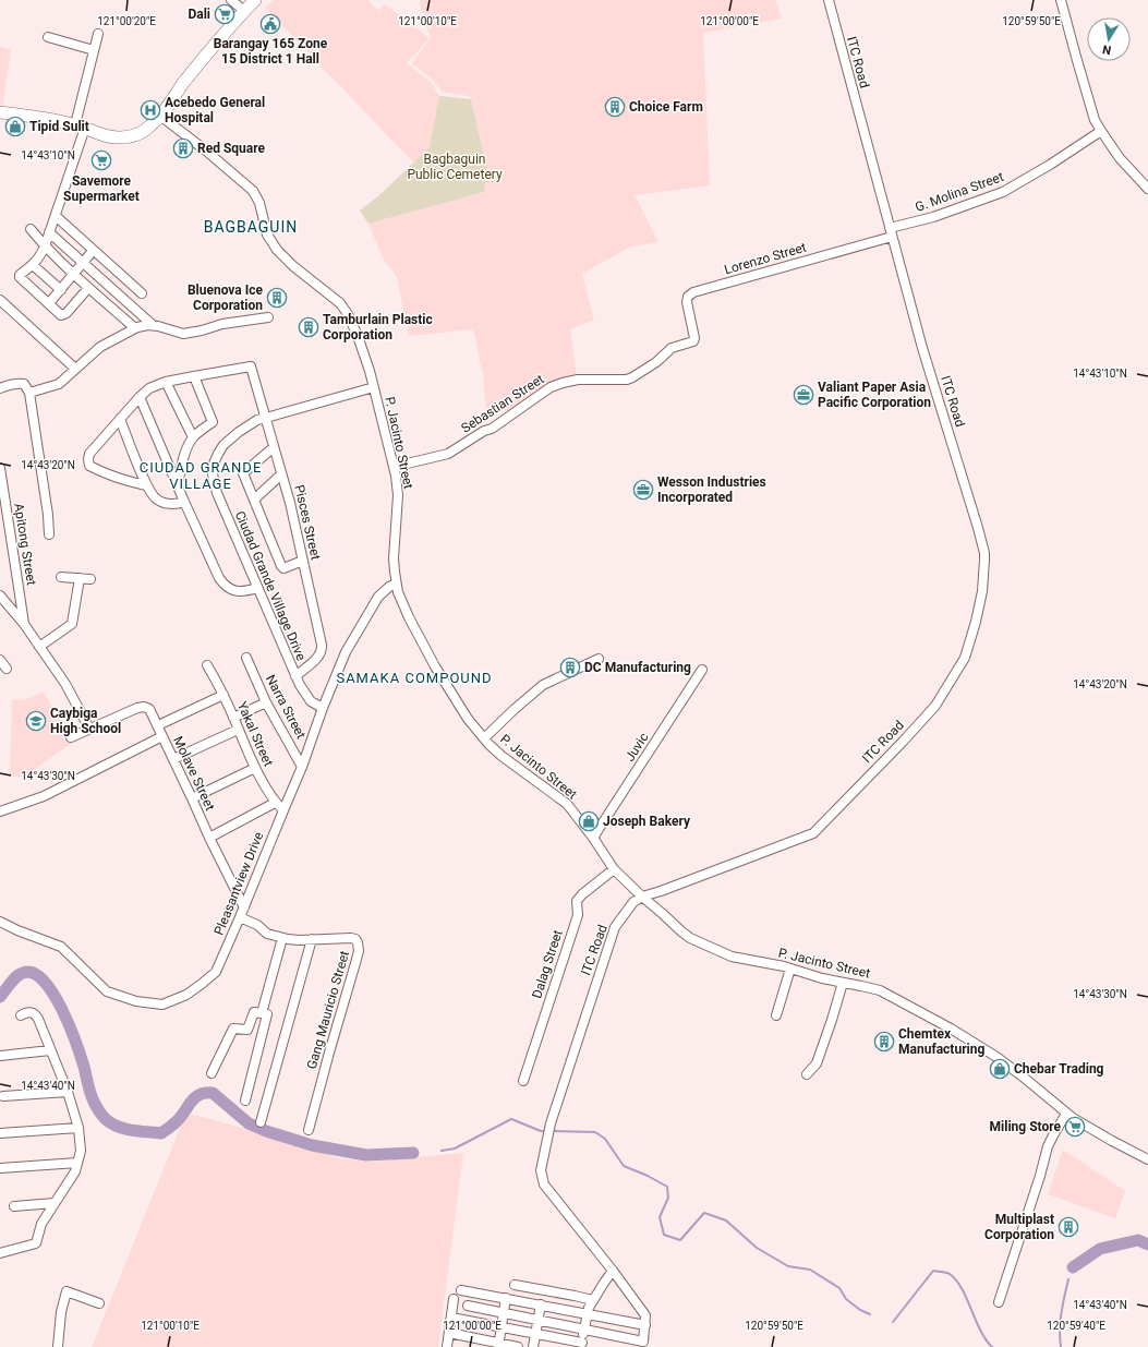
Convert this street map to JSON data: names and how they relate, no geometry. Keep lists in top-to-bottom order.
{
  "streets": {
    "street": [
      "ITC Road",
      "G. Molina Street",
      "Lorenzo Street",
      "Sebastian Street",
      "P. Jacinto Street",
      "Pisces Street",
      "Apitong Street",
      "Ciudad Grande Village Drive",
      "Narra Street",
      "Yakal Street",
      "Juvic",
      "Molave Street",
      "Pleasantview Drive",
      "Dalag Street",
      "Gang Mauricio Street"
    ]
  },
  "crossings": [
    ["ITC Road", "G. Molina Street"],
    ["ITC Road", "Lorenzo Street"],
    ["ITC Road", "P. Jacinto Street"],
    ["G. Molina Street", "Lorenzo Street"],
    ["Lorenzo Street", "Sebastian Street"],
    ["Sebastian Street", "P. Jacinto Street"],
    ["P. Jacinto Street", "Ciudad Grande Village Drive"],
    ["P. Jacinto Street", "Juvic"],
    ["P. Jacinto Street", "Pleasantview Drive"],
    ["P. Jacinto Street", "Dalag Street"],
    ["Pisces Street", "Ciudad Grande Village Drive"],
    ["Ciudad Grande Village Drive", "Pleasantview Drive"],
    ["Narra Street", "Pleasantview Drive"],
    ["Yakal Street", "Pleasantview Drive"],
    ["Molave Street", "Pleasantview Drive"],
    ["Pleasantview Drive", "Gang Mauricio Street"]
  ],
  "districts": ["BAGBAGUIN", "CIUDAD GRANDE VILLAGE", "SAMAKA COMPOUND"],
  "parks": ["Bagbaguin Public Cemetery"],
  "places": {
    "supermarket": ["Dali", "Savemore Supermarket", "Miling Store"],
    "public building": ["Barangay 165 Zone 15 District 1 Hall"],
    "building": [
      "Choice Farm",
      "Red Square",
      "Bluenova Ice Corporation",
      "Tamburlain Plastic Corporation",
      "DC Manufacturing",
      "Chemtex Manufacturing",
      "Multiplast Corporation"
    ],
    "hospital": ["Acebedo General Hospital"],
    "shop": ["Tipid Sulit", "Joseph Bakery", "Chebar Trading"],
    "office": ["Valiant Paper Asia Pacific Corporation", "Wesson Industries Incorporated"],
    "school or university": ["Caybiga High School"]
  },
  "north": "bottom",
  "coordinates": [
    "121°00'20\"E",
    "121°00'10\"E",
    "121°00'00\"E",
    "120°59'50\"E",
    "14°43'10\"N",
    "14°43'20\"N",
    "14°43'30\"N",
    "14°43'40\"N",
    "120°59'40\"E"
  ]
}
